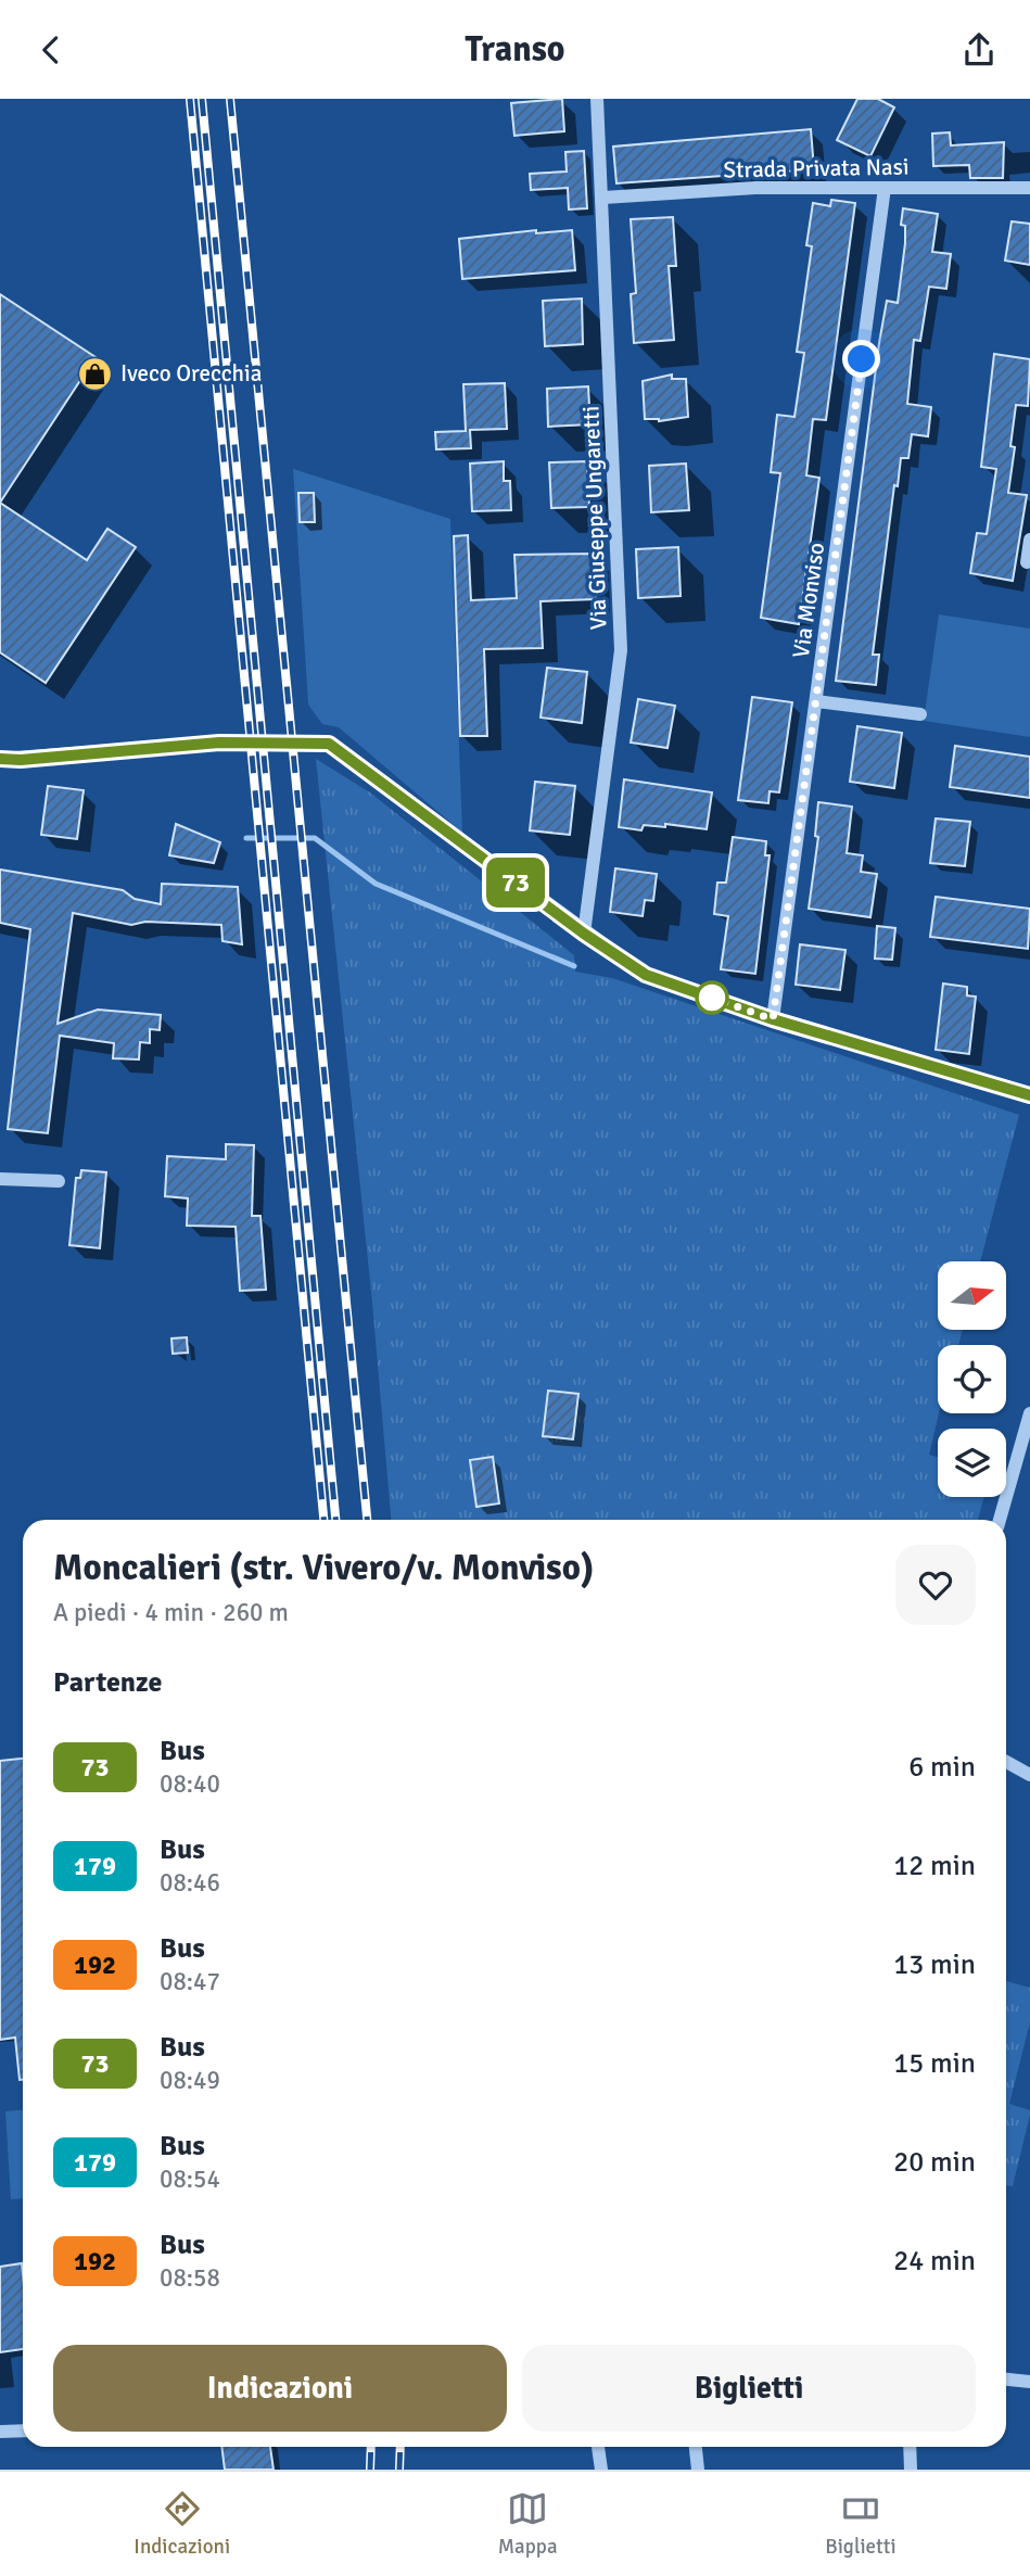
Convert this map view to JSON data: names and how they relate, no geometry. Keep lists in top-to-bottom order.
{
  "streets": {
    "street": ["Strada Privata Nasi", "Via Giuseppe Ungaretti", "Via Monviso"]
  },
  "crossings": [
    ["Strada Privata Nasi", "Via Giuseppe Ungaretti"],
    ["Strada Privata Nasi", "Via Monviso"]
  ],
  "places": {
    "shop": ["Iveco Orecchia"]
  },
  "lines": ["bus line 73"],
  "north": "right",
  "page": {
    "header": "Transo",
    "on_map": "73",
    "heading": [
      ["Moncalieri (str. Vivero/v. Monviso)", "A piedi · 4 min · 260 m"],
      "Partenze"
    ],
    "list": [
      {
        "mark": "73",
        "name": "Bus",
        "note": "08:40",
        "value": "6 min"
      },
      {
        "mark": "179",
        "name": "Bus",
        "note": "08:46",
        "value": "12 min"
      },
      {
        "mark": "192",
        "name": "Bus",
        "note": "08:47",
        "value": "13 min"
      },
      {
        "mark": "73",
        "name": "Bus",
        "note": "08:49",
        "value": "15 min"
      },
      {
        "mark": "179",
        "name": "Bus",
        "note": "08:54",
        "value": "20 min"
      },
      {
        "mark": "192",
        "name": "Bus",
        "note": "08:58",
        "value": "24 min"
      }
    ],
    "buttons": ["Indicazioni", "Biglietti"],
    "tabs": ["Indicazioni", "Mappa", "Biglietti"]
  }
}
